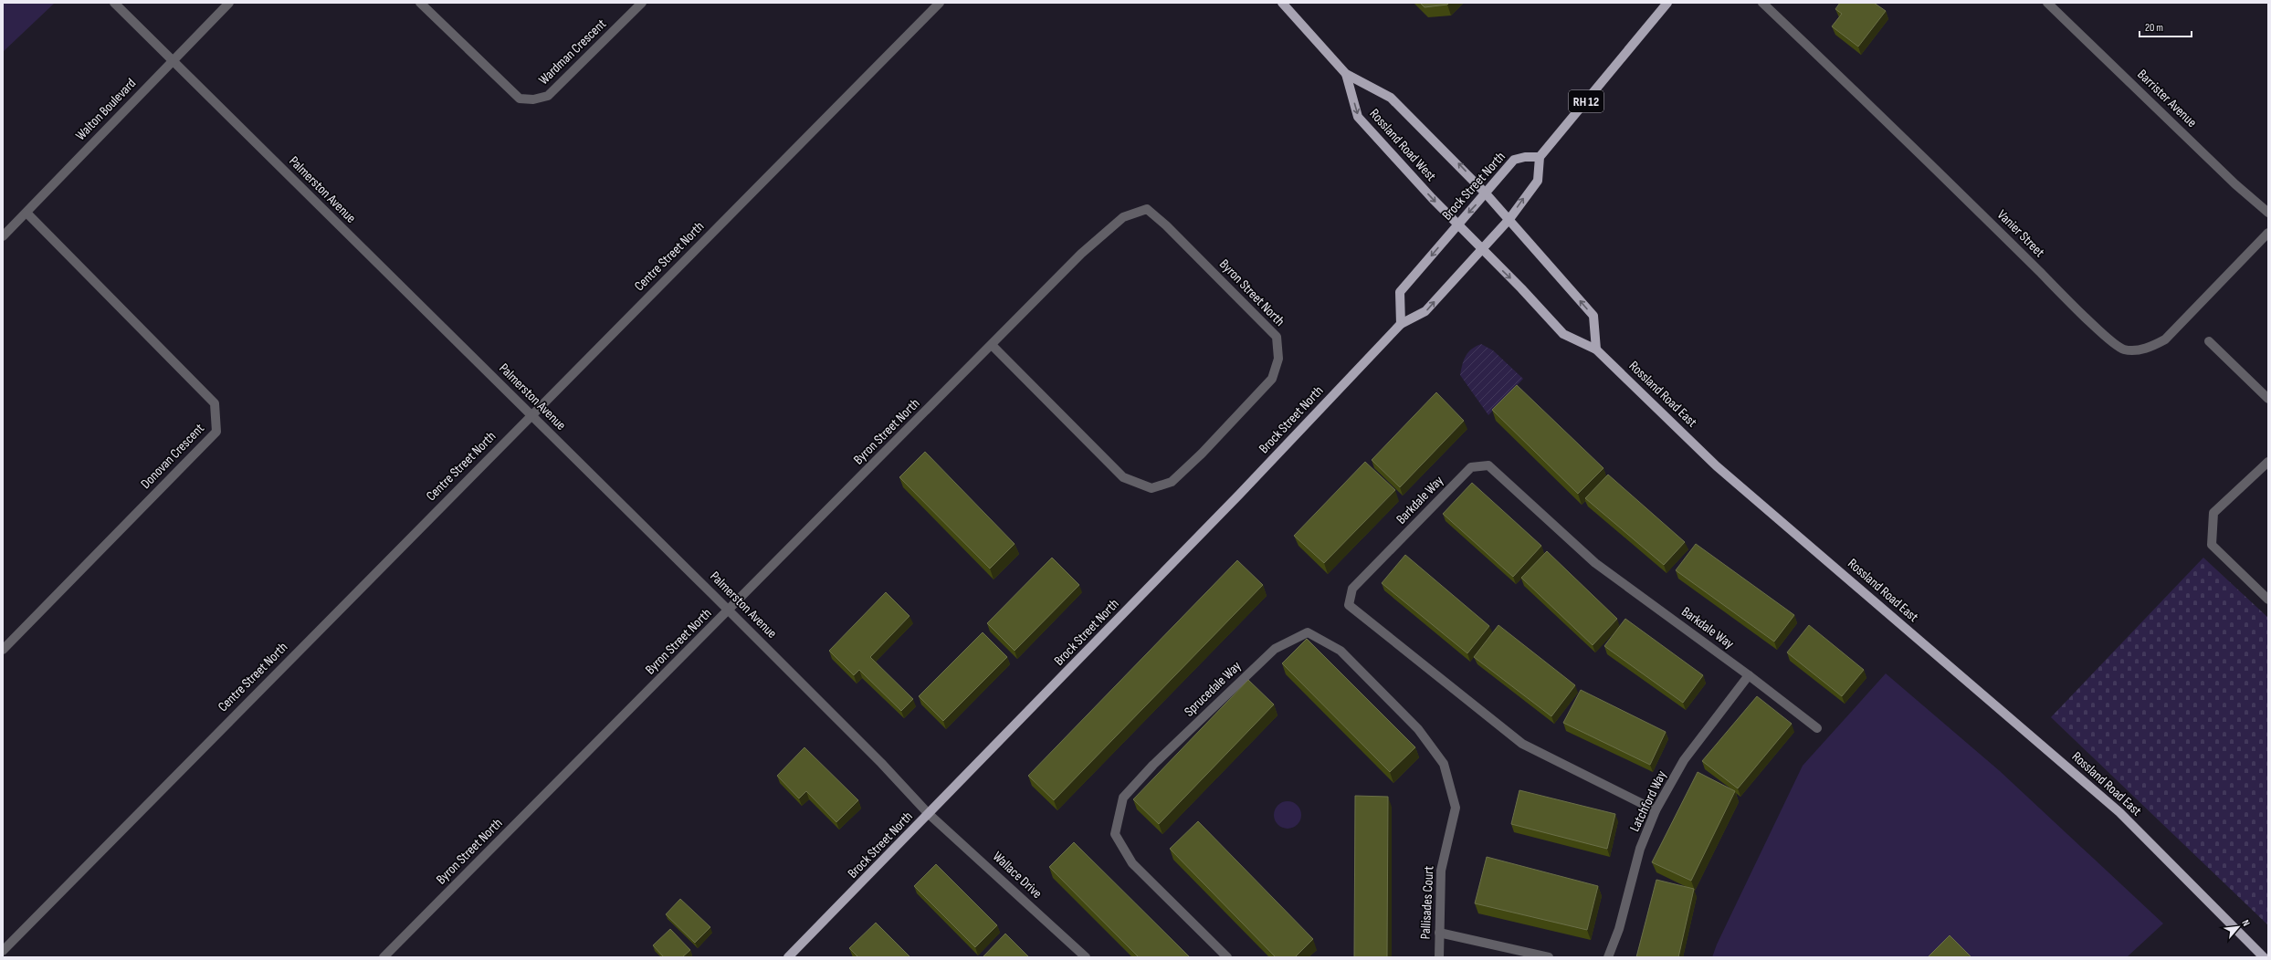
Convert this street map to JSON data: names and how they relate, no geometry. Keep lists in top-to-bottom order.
{
  "streets": {
    "main road": [
      "RH 12",
      "Rossland Road West",
      "Brock Street North",
      "Rossland Road East"
    ],
    "street": [
      "Wardman Crescent",
      "Barrister Avenue",
      "Walton Boulevard",
      "Palmerston Avenue",
      "Vanier Street",
      "Centre Street North",
      "Byron Street North",
      "Donovan Crescent",
      "Barkdale Way",
      "Sprucedale Way",
      "Latchford Way",
      "Wallace Drive",
      "Pallisades Court"
    ]
  },
  "crossings": [
    ["RH 12", "Brock Street North"],
    ["Walton Boulevard", "Palmerston Avenue"],
    ["Walton Boulevard", "Donovan Crescent"],
    ["Rossland Road West", "Brock Street North"],
    ["Rossland Road West", "Rossland Road East"],
    ["Brock Street North", "Palmerston Avenue"],
    ["Brock Street North", "Rossland Road East"],
    ["Brock Street North", "Wallace Drive"],
    ["Palmerston Avenue", "Centre Street North"],
    ["Palmerston Avenue", "Byron Street North"],
    ["Palmerston Avenue", "Wallace Drive"],
    ["Barkdale Way", "Latchford Way"],
    ["Sprucedale Way", "Pallisades Court"]
  ],
  "scale_bar": "20 m",
  "north": "top right"
}
